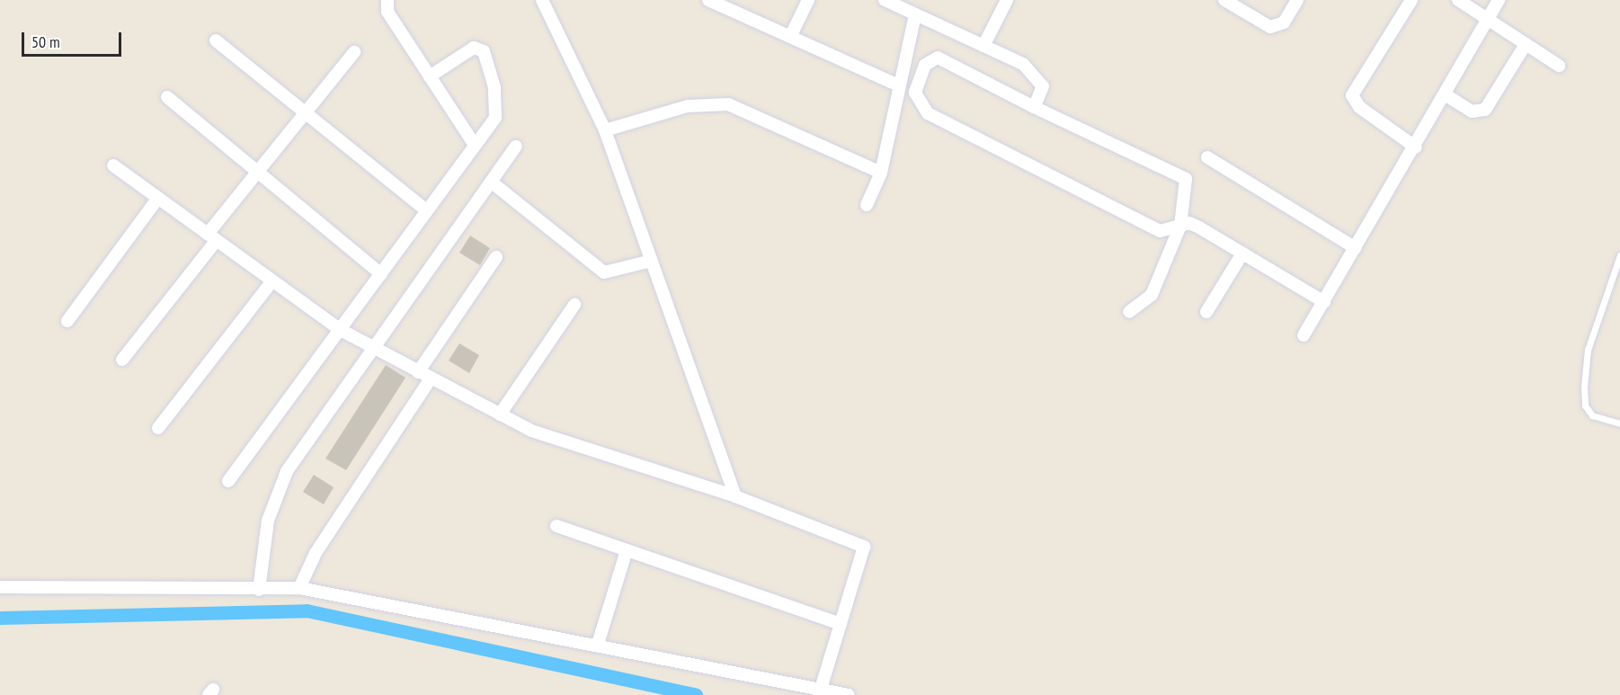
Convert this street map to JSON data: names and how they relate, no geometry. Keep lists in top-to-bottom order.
{
  "scale_bar": "50 m"
}
